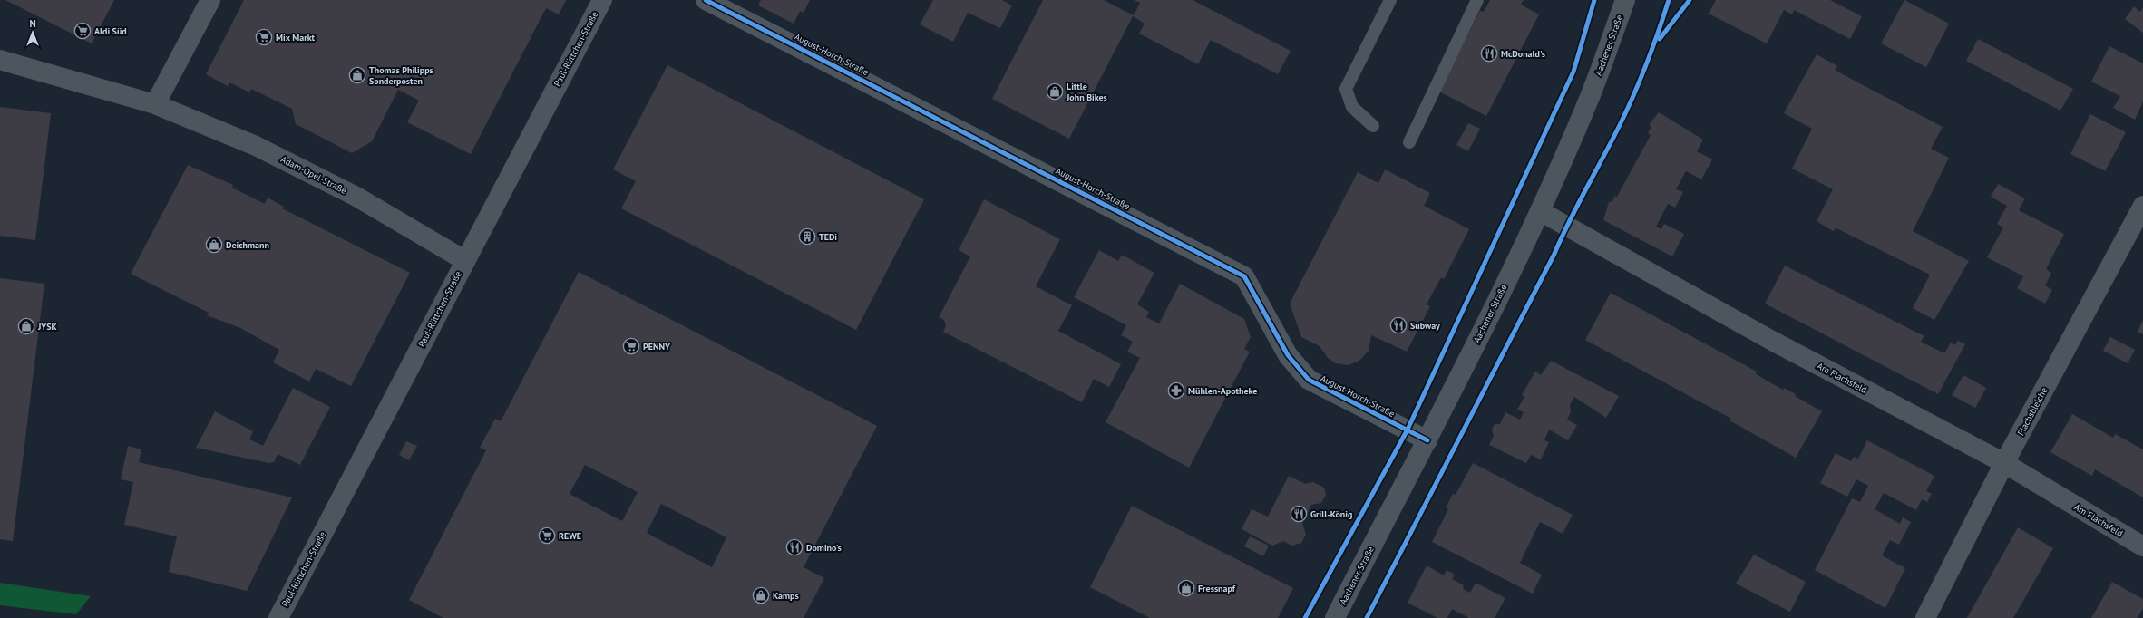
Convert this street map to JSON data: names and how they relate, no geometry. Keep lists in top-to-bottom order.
{
  "streets": {
    "street": [
      "Aachener Straße",
      "Paul-Rüttchen-Straße",
      "August-Horch-Straße",
      "Adam-Opel-Straße",
      "Am Flachsfeld",
      "Flachsbleiche"
    ]
  },
  "crossings": [
    ["Aachener Straße", "August-Horch-Straße"],
    ["Aachener Straße", "Am Flachsfeld"],
    ["Paul-Rüttchen-Straße", "Adam-Opel-Straße"],
    ["Am Flachsfeld", "Flachsbleiche"]
  ],
  "places": {
    "supermarket": [
      "Aldi Süd",
      "Mix Markt",
      "PENNY",
      "REWE"
    ],
    "restaurant": [
      "McDonald's",
      "Subway",
      "Grill-König",
      "Domino's"
    ],
    "shop": [
      "Thomas Philipps Sonderposten",
      "Little John Bikes",
      "Deichmann",
      "JYSK",
      "Fressnapf",
      "Kamps"
    ],
    "building": ["TEDi"],
    "pharmacy": ["Mühlen-Apotheke"]
  },
  "north": "top"
}
